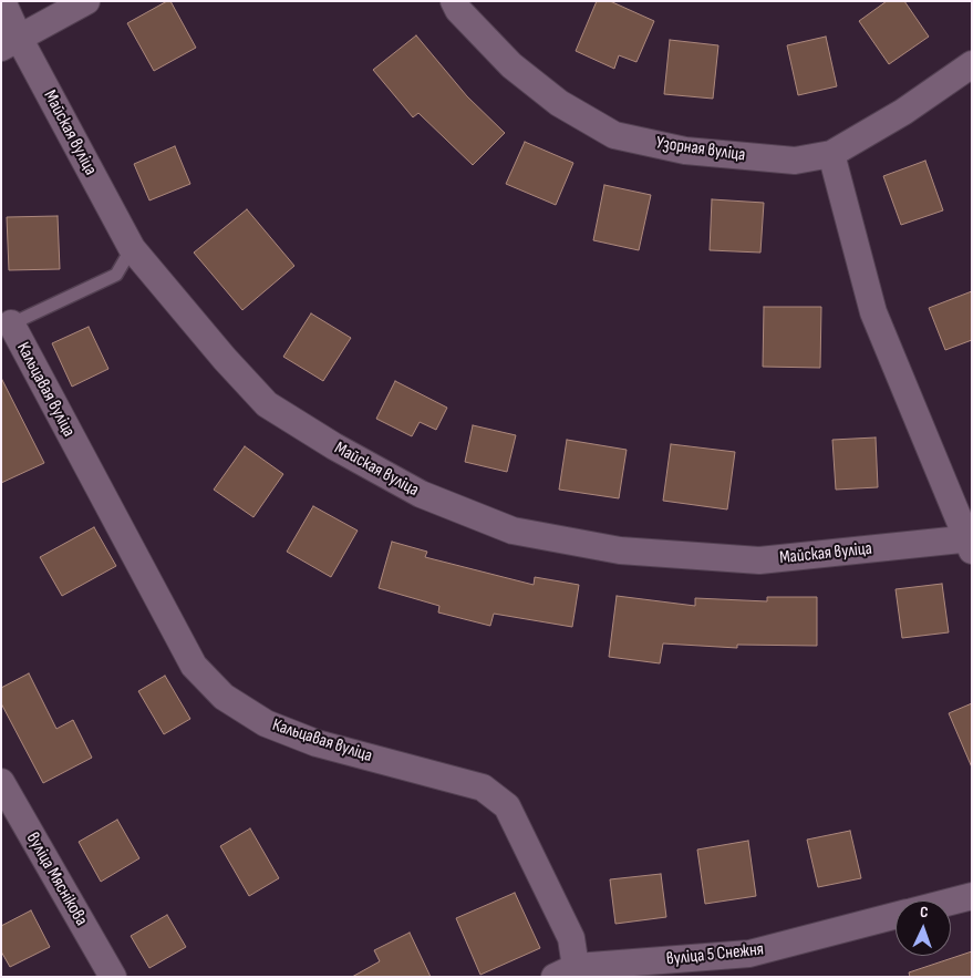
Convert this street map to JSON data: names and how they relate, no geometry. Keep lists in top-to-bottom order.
{
  "streets": {
    "street": [
      "Майская вуліца",
      "Узорная вуліца",
      "Кальцавая вуліца",
      "вуліца Мяснікова",
      "вуліца 5 Снежня"
    ]
  },
  "crossings": [
    ["Кальцавая вуліца", "вуліца 5 Снежня"]
  ],
  "north": "top"
}
